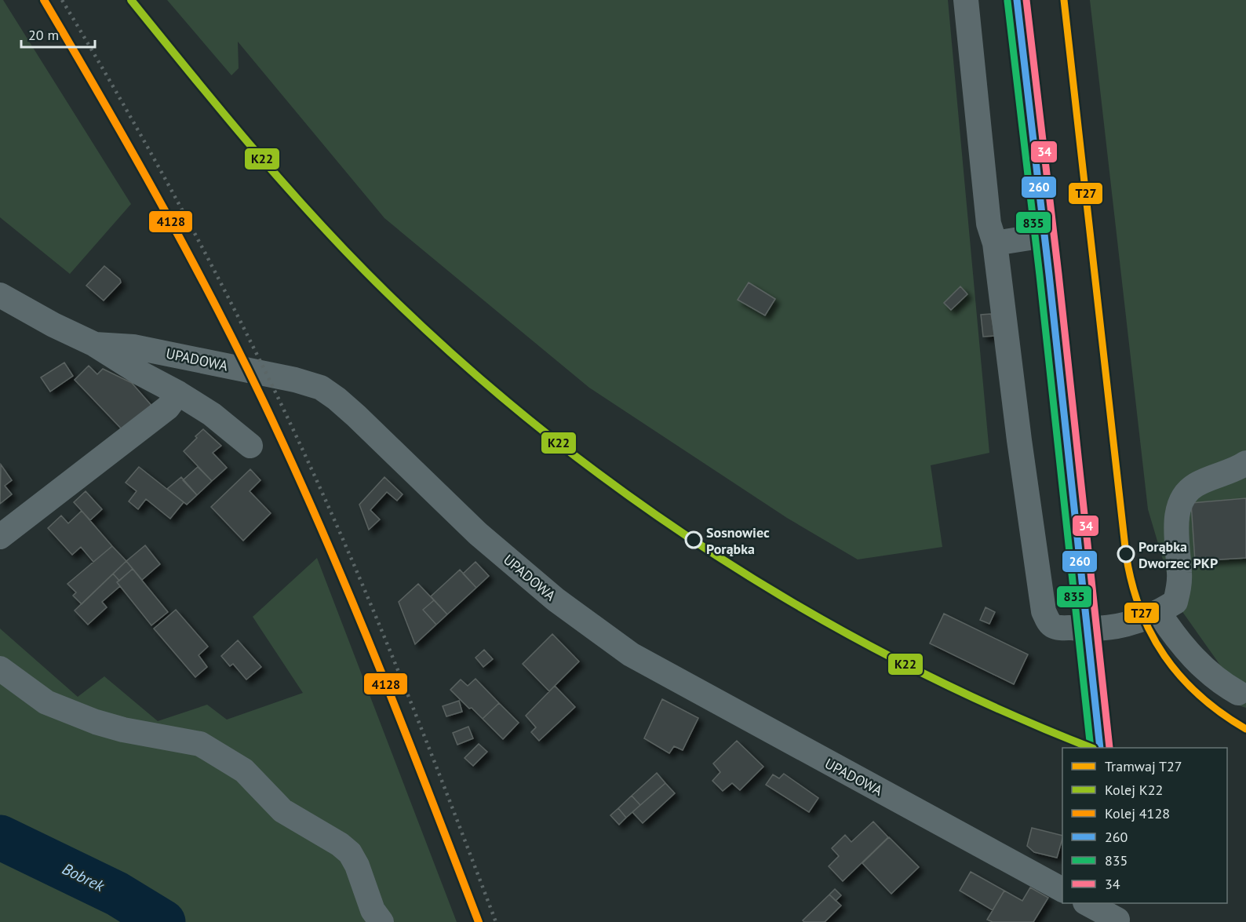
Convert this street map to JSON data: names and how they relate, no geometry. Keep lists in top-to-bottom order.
{
  "streets": {
    "street": ["UPADOWA"]
  },
  "water": ["Bobrek"],
  "places": ["Sosnowiec Porąbka", "Porąbka Dworzec PKP"],
  "lines": [
    "tram line T27",
    "rail line K22",
    "rail line 4128",
    "transit line 260",
    "transit line 34",
    "transit line 835"
  ],
  "legend": [
    "Tramwaj T27",
    "Kolej K22",
    "Kolej 4128",
    "260",
    "835",
    "34"
  ],
  "scale_bar": "20 m"
}
